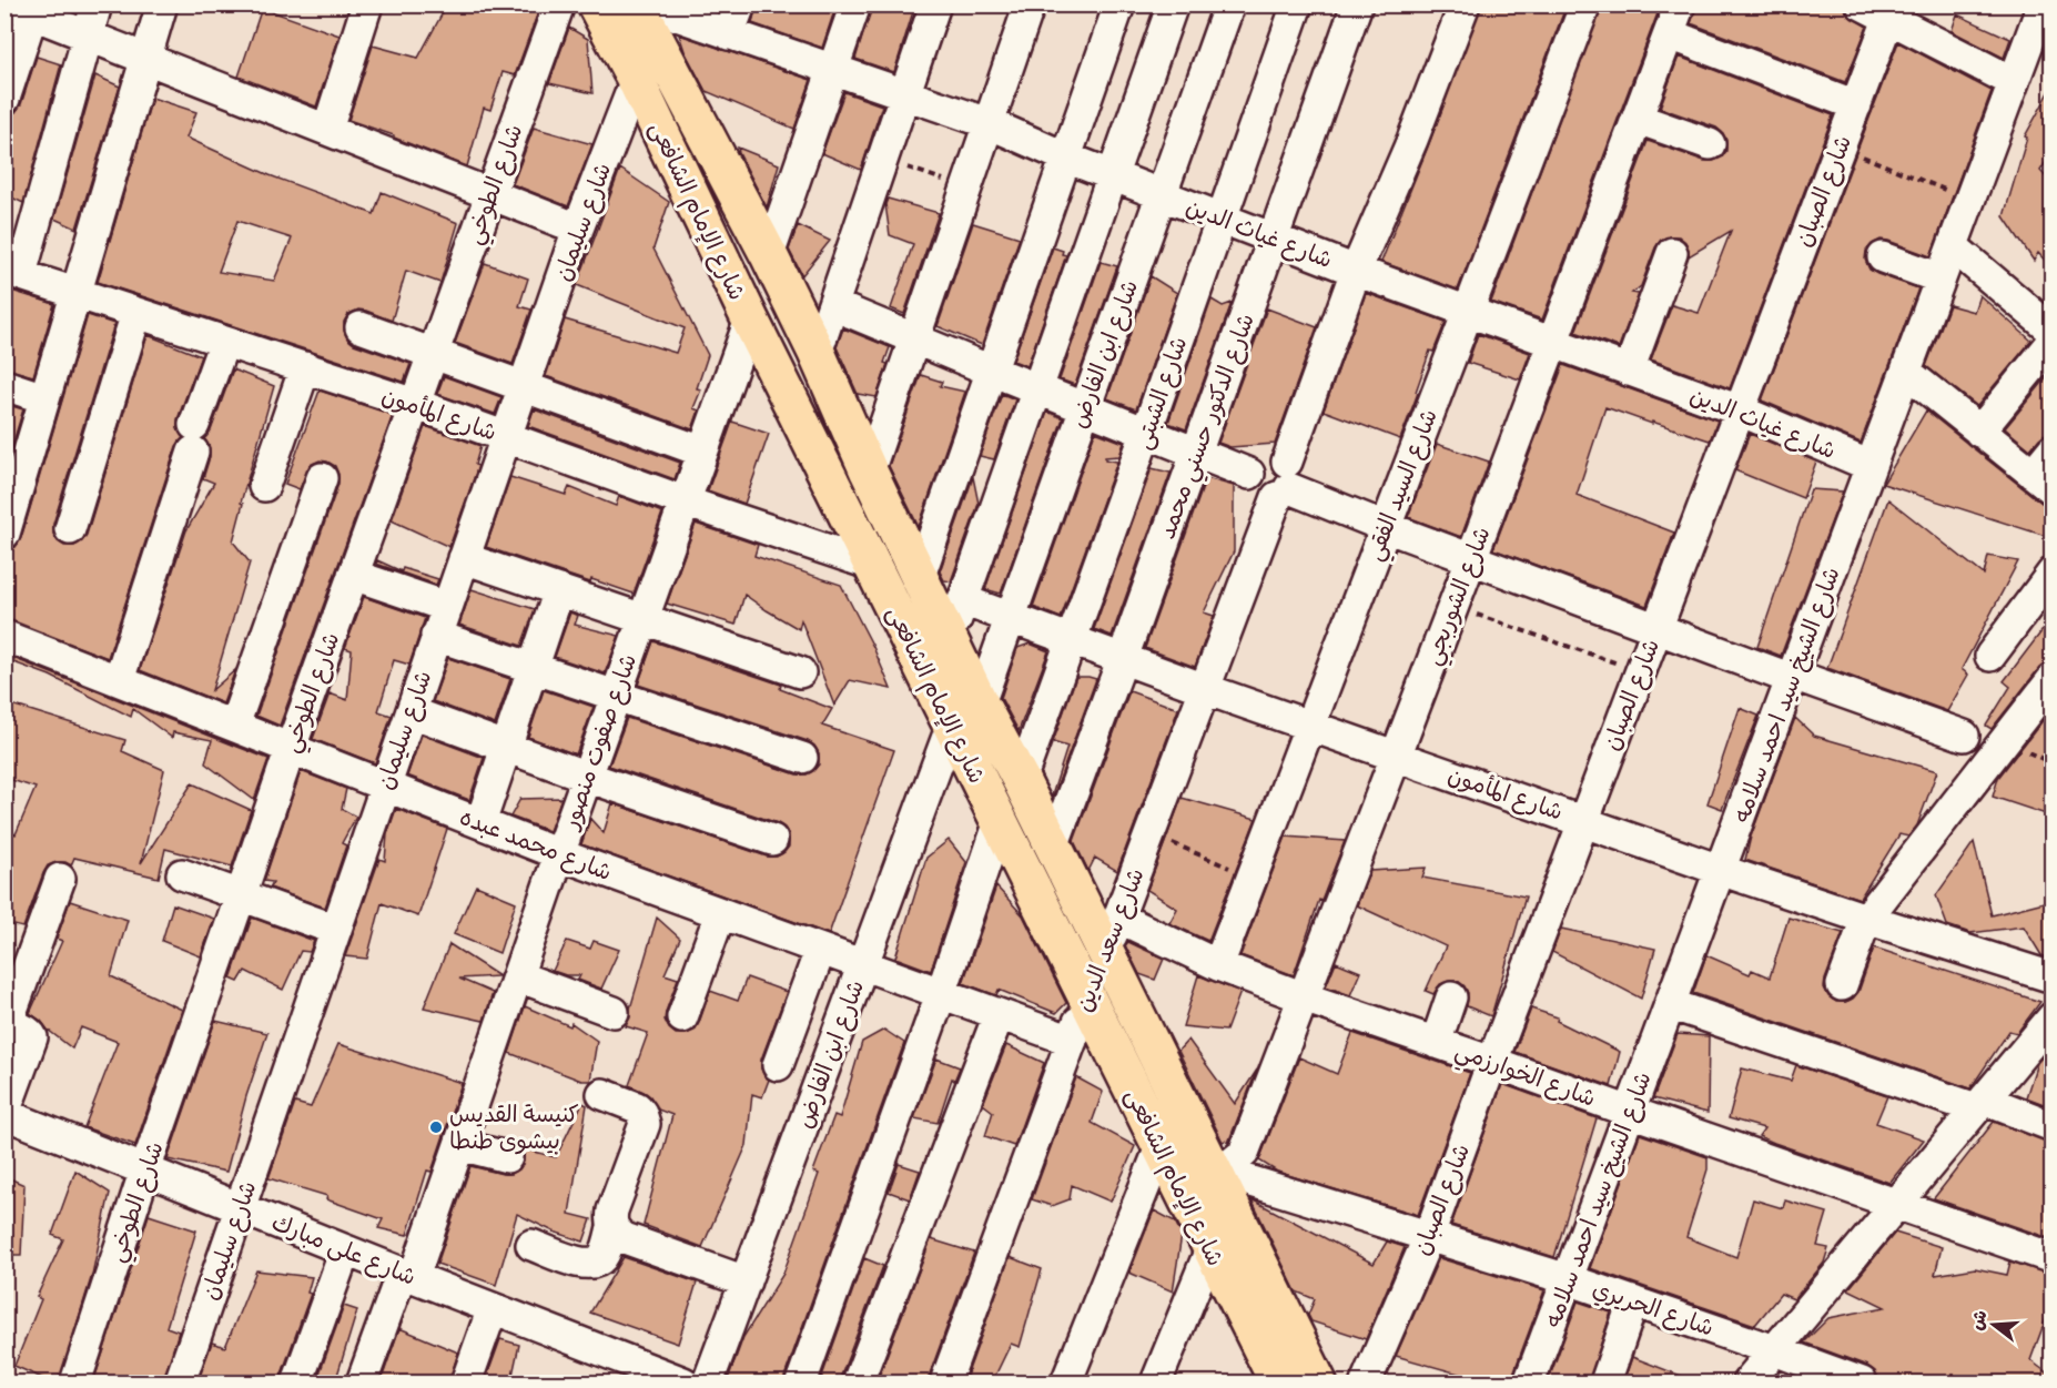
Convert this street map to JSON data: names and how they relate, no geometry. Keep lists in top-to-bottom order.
{
  "streets": {
    "main road": ["شارع الإمام الشافعى"],
    "street": [
      "شارع الطوخي",
      "شارع الصبان",
      "شارع سليمان",
      "شارع غياث الدين",
      "شارع ابن الفارض",
      "شارع الشبتى",
      "شارع المأمون",
      "شارع الدكتور حسني محمد",
      "شارع السيد الفقي",
      "شارع الشوربجي",
      "شارع الشيخ سيد احمد سلامه",
      "شارع صفوت منصور",
      "شارع محمد عبده",
      "شارع سعد الدين",
      "شارع الخوارزمي",
      "شارع على مبارك",
      "شارع الحريري"
    ]
  },
  "crossings": [
    ["شارع الطوخي", "شارع المأمون"],
    ["شارع الطوخي", "شارع محمد عبده"],
    ["شارع الطوخي", "شارع على مبارك"],
    ["شارع الصبان", "شارع غياث الدين"],
    ["شارع الصبان", "شارع المأمون"],
    ["شارع الصبان", "شارع الخوارزمي"],
    ["شارع الصبان", "شارع الحريري"],
    ["شارع الإمام الشافعى", "شارع سليمان"],
    ["شارع الإمام الشافعى", "شارع ابن الفارض"],
    ["شارع الإمام الشافعى", "شارع الشبتى"],
    ["شارع الإمام الشافعى", "شارع المأمون"],
    ["شارع الإمام الشافعى", "شارع الدكتور حسني محمد"],
    ["شارع الإمام الشافعى", "شارع الشوربجي"],
    ["شارع الإمام الشافعى", "شارع صفوت منصور"],
    ["شارع الإمام الشافعى", "شارع سعد الدين"],
    ["شارع الإمام الشافعى", "شارع الحريري"],
    ["شارع سليمان", "شارع المأمون"],
    ["شارع سليمان", "شارع محمد عبده"],
    ["شارع سليمان", "شارع على مبارك"],
    ["شارع غياث الدين", "شارع ابن الفارض"],
    ["شارع غياث الدين", "شارع الشبتى"],
    ["شارع غياث الدين", "شارع الدكتور حسني محمد"],
    ["شارع غياث الدين", "شارع السيد الفقي"],
    ["شارع غياث الدين", "شارع الشوربجي"],
    ["شارع غياث الدين", "شارع الشيخ سيد احمد سلامه"],
    ["شارع غياث الدين", "شارع سعد الدين"],
    ["شارع ابن الفارض", "شارع المأمون"],
    ["شارع ابن الفارض", "شارع محمد عبده"],
    ["شارع الشبتى", "شارع المأمون"],
    ["شارع المأمون", "شارع الدكتور حسني محمد"],
    ["شارع المأمون", "شارع السيد الفقي"],
    ["شارع المأمون", "شارع الشوربجي"],
    ["شارع المأمون", "شارع الشيخ سيد احمد سلامه"],
    ["شارع المأمون", "شارع صفوت منصور"],
    ["شارع المأمون", "شارع سعد الدين"],
    ["شارع السيد الفقي", "شارع الخوارزمي"],
    ["شارع الشوربجي", "شارع الخوارزمي"],
    ["شارع الشوربجي", "شارع الحريري"],
    ["شارع الشيخ سيد احمد سلامه", "شارع الخوارزمي"],
    ["شارع الشيخ سيد احمد سلامه", "شارع الحريري"],
    ["شارع صفوت منصور", "شارع محمد عبده"],
    ["شارع صفوت منصور", "شارع على مبارك"],
    ["شارع محمد عبده", "شارع سعد الدين"],
    ["شارع سعد الدين", "شارع الخوارزمي"]
  ],
  "places": ["كنيسة القديس بيشوى طنطا"],
  "north": "left"
}
